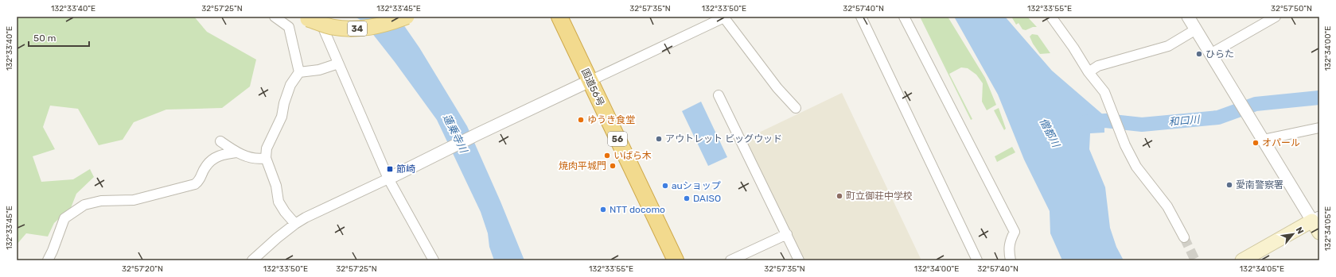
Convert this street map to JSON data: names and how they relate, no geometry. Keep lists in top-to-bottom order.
{
  "streets": {
    "highway": ["国道56号", "56"],
    "main road": ["34"]
  },
  "water": ["和口川", "僧都川", "蓮乗寺川"],
  "places": {
    "other": [
      "ひらた",
      "ゆうき食堂",
      "アウトレット ビッグウッド",
      "オパール",
      "いばら木",
      "焼肉平城門",
      "愛南警察署",
      "auショップ",
      "町立御荘中学校",
      "DAISO",
      "NTT docomo"
    ],
    "transit": ["節崎"]
  },
  "scale_bar": "50 m",
  "north": "top right",
  "coordinates": [
    "132°33'40\"E",
    "32°57'25\"N",
    "132°33'45\"E",
    "32°57'35\"N",
    "132°33'50\"E",
    "32°57'40\"N",
    "132°33'55\"E",
    "32°57'50\"N",
    "132°34'00\"E",
    "132°34'05\"E",
    "32°57'20\"N"
  ]
}
